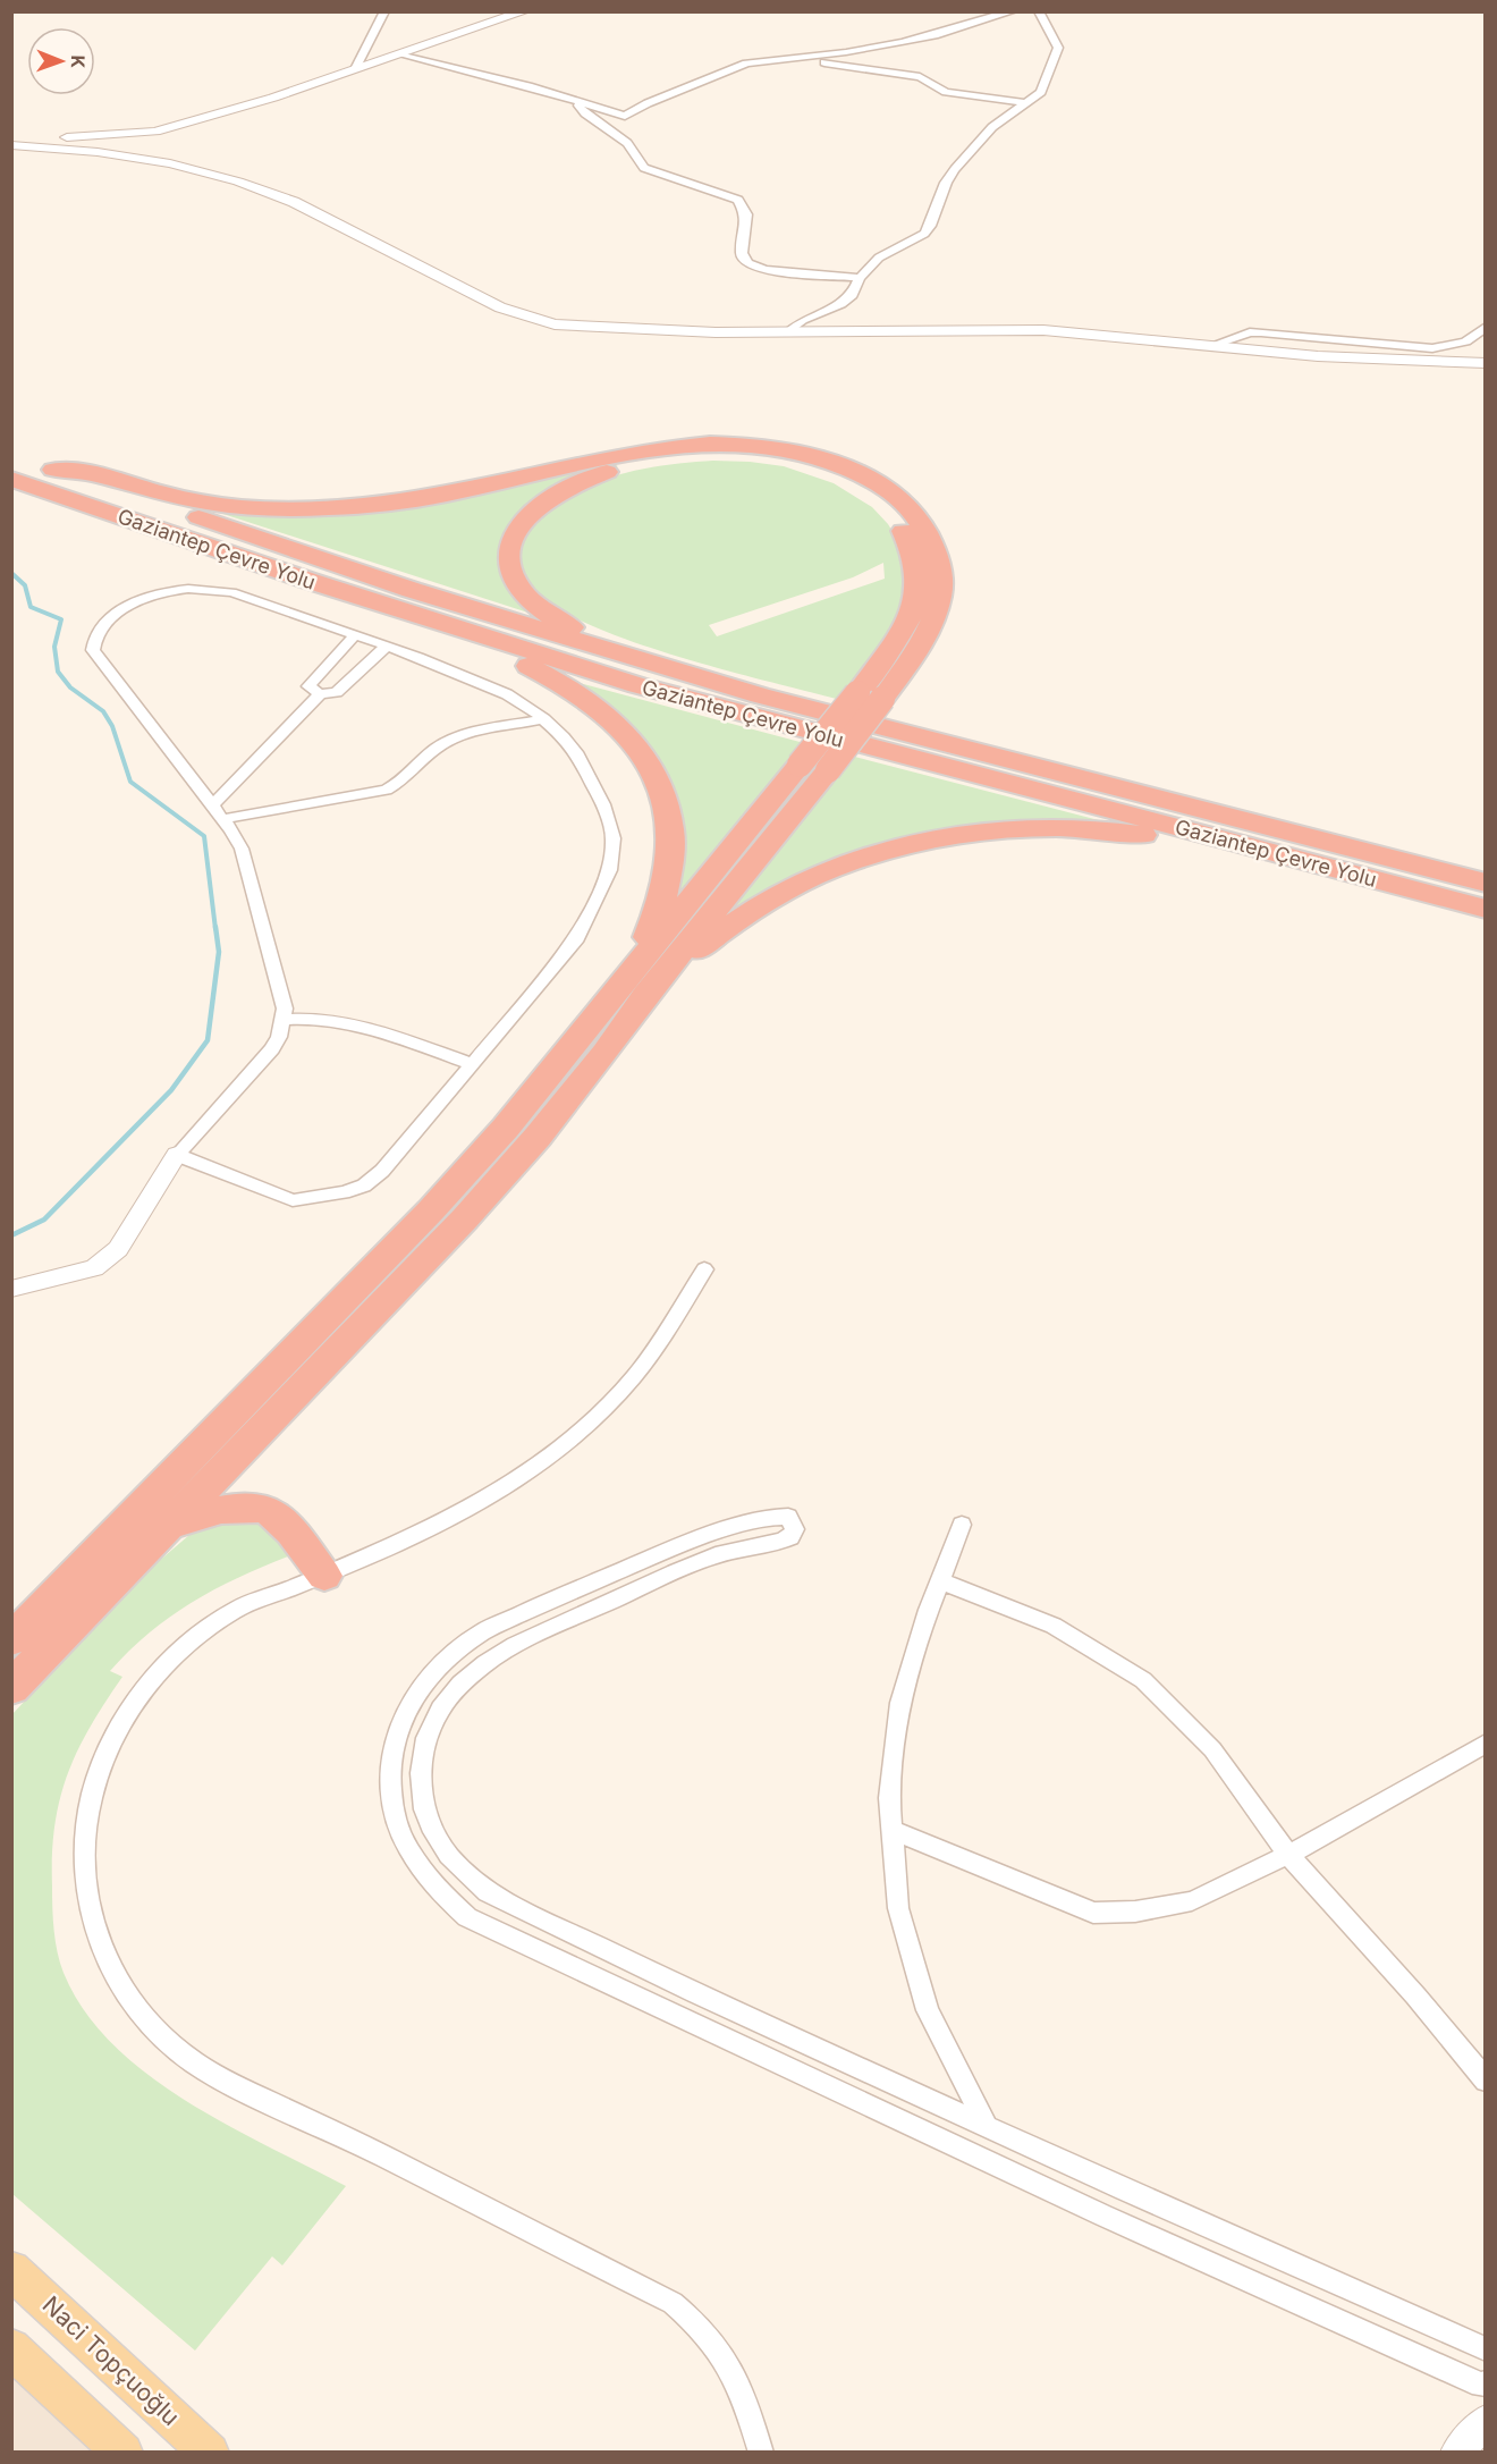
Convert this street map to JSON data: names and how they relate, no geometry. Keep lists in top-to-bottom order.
{
  "streets": {
    "highway": ["Gaziantep Çevre Yolu"],
    "main road": ["Naci Topçuoğlu"]
  },
  "north": "right"
}
